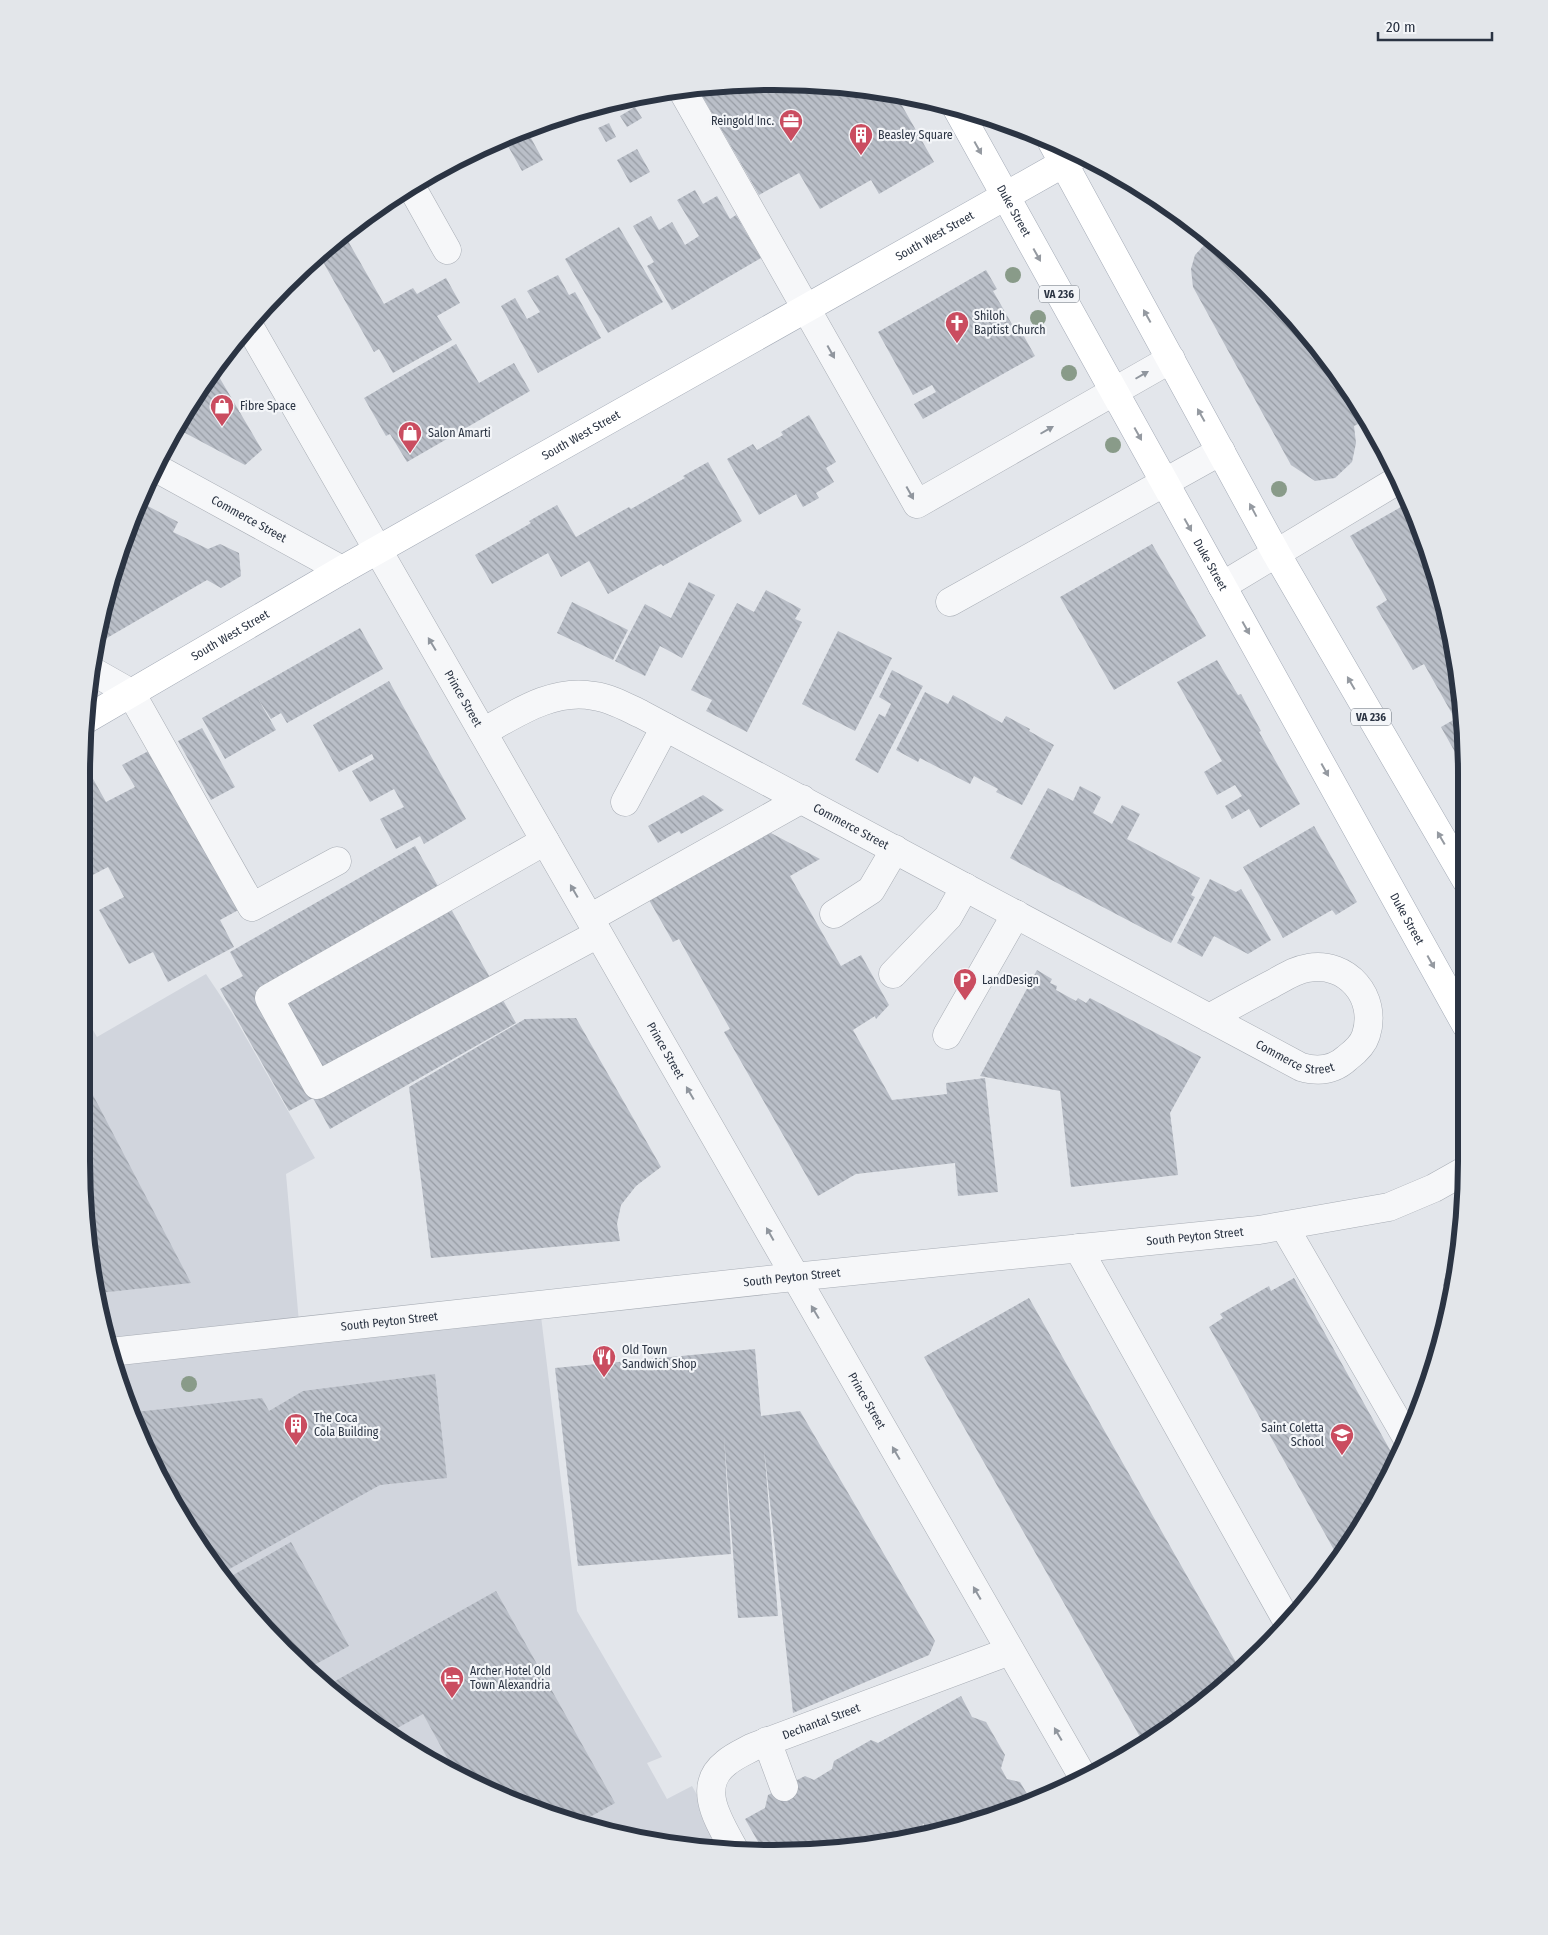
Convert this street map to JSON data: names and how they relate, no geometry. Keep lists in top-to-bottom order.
{
  "streets": {
    "main road": ["Duke Street", "South West Street", "VA 236"],
    "street": [
      "Commerce Street",
      "Prince Street",
      "South Peyton Street",
      "Dechantal Street"
    ]
  },
  "crossings": [
    ["Duke Street", "South West Street"],
    ["South West Street", "Commerce Street"],
    ["South West Street", "Prince Street"],
    ["Commerce Street", "Prince Street"],
    ["Prince Street", "South Peyton Street"],
    ["Prince Street", "Dechantal Street"]
  ],
  "one_way": ["Prince Street"],
  "places": {
    "office": ["Reingold Inc."],
    "building": ["Beasley Square", "The Coca Cola Building"],
    "church": ["Shiloh Baptist Church"],
    "shop": ["Fibre Space", "Salon Amarti"],
    "parking": ["LandDesign"],
    "restaurant": ["Old Town Sandwich Shop"],
    "school or university": ["Saint Coletta School"],
    "hotel": ["Archer Hotel Old Town Alexandria"]
  },
  "scale_bar": "20 m"
}
